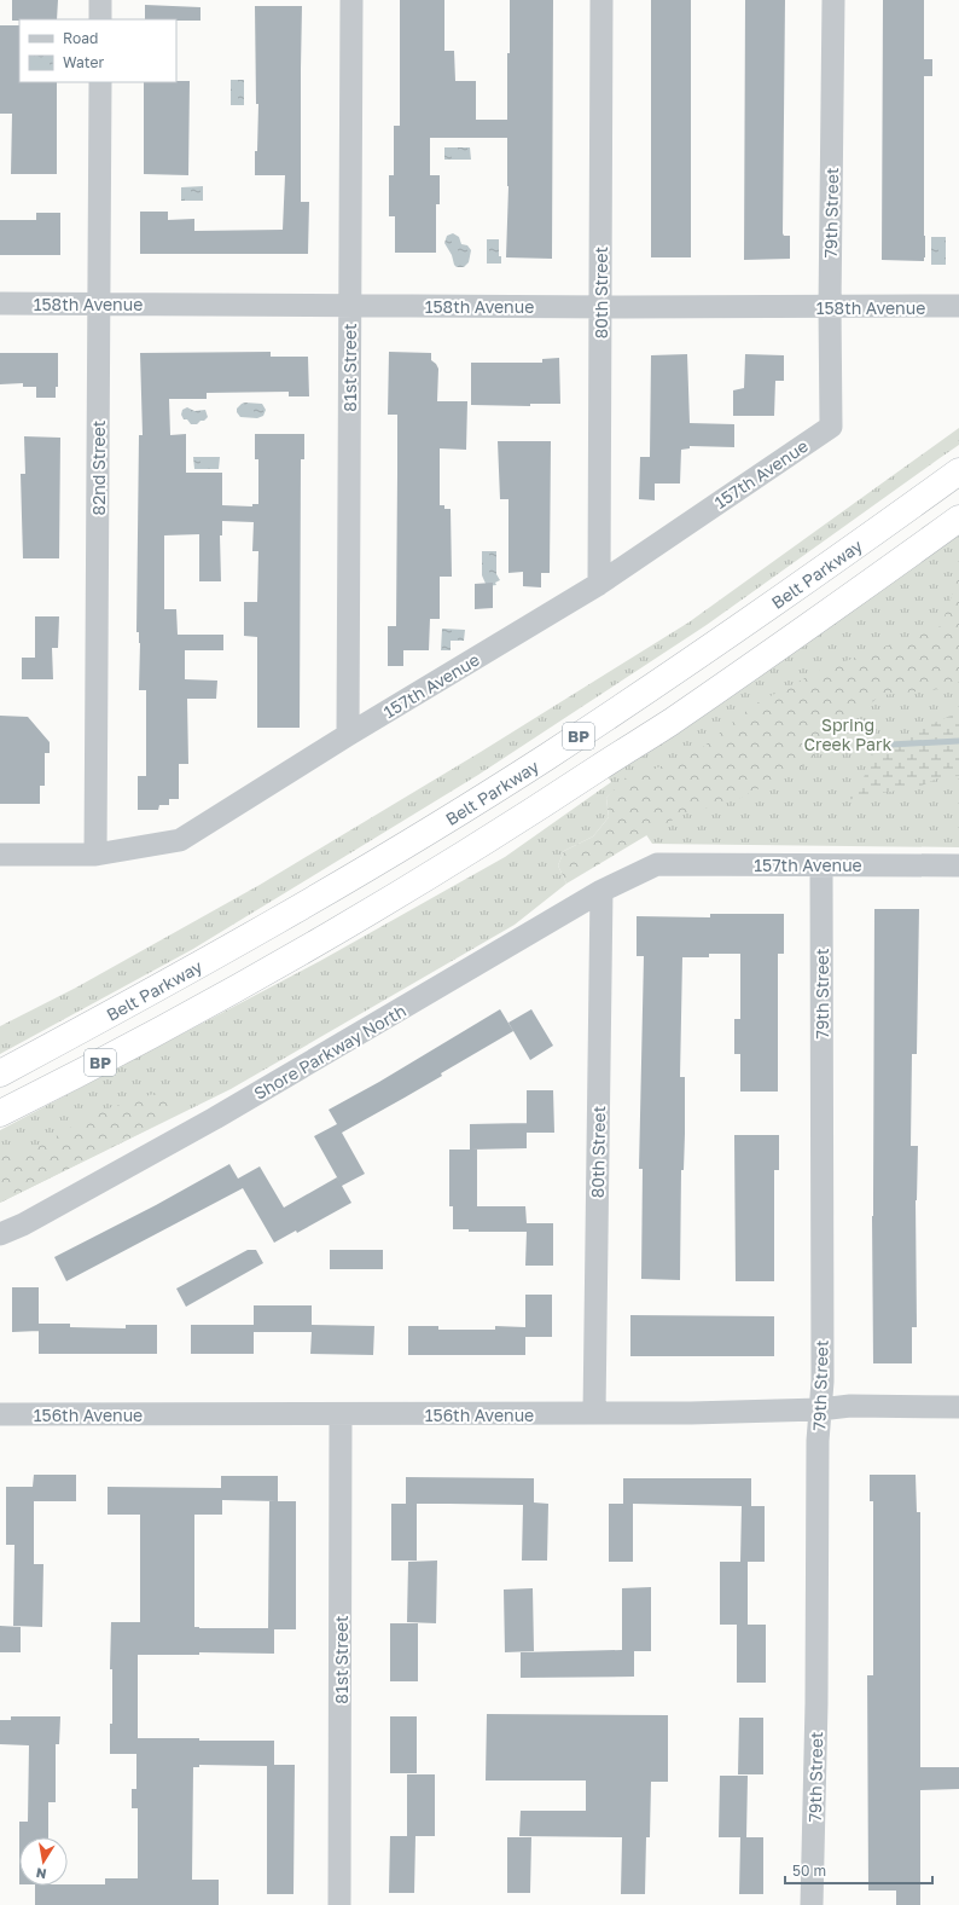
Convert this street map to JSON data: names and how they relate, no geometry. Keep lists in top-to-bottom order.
{
  "streets": {
    "highway": ["Belt Parkway", "BP"],
    "street": [
      "79th Street",
      "80th Street",
      "158th Avenue",
      "81st Street",
      "82nd Street",
      "157th Avenue",
      "Shore Parkway North",
      "156th Avenue"
    ]
  },
  "crossings": [
    ["79th Street", "158th Avenue"],
    ["79th Street", "157th Avenue"],
    ["79th Street", "156th Avenue"],
    ["80th Street", "158th Avenue"],
    ["80th Street", "157th Avenue"],
    ["80th Street", "Shore Parkway North"],
    ["80th Street", "156th Avenue"],
    ["158th Avenue", "81st Street"],
    ["158th Avenue", "82nd Street"],
    ["81st Street", "157th Avenue"],
    ["81st Street", "156th Avenue"],
    ["82nd Street", "157th Avenue"],
    ["157th Avenue", "Shore Parkway North"]
  ],
  "parks": ["Spring Creek Park"],
  "legend": ["Road", "Water"],
  "scale_bar": "50 m",
  "north": "bottom"
}
